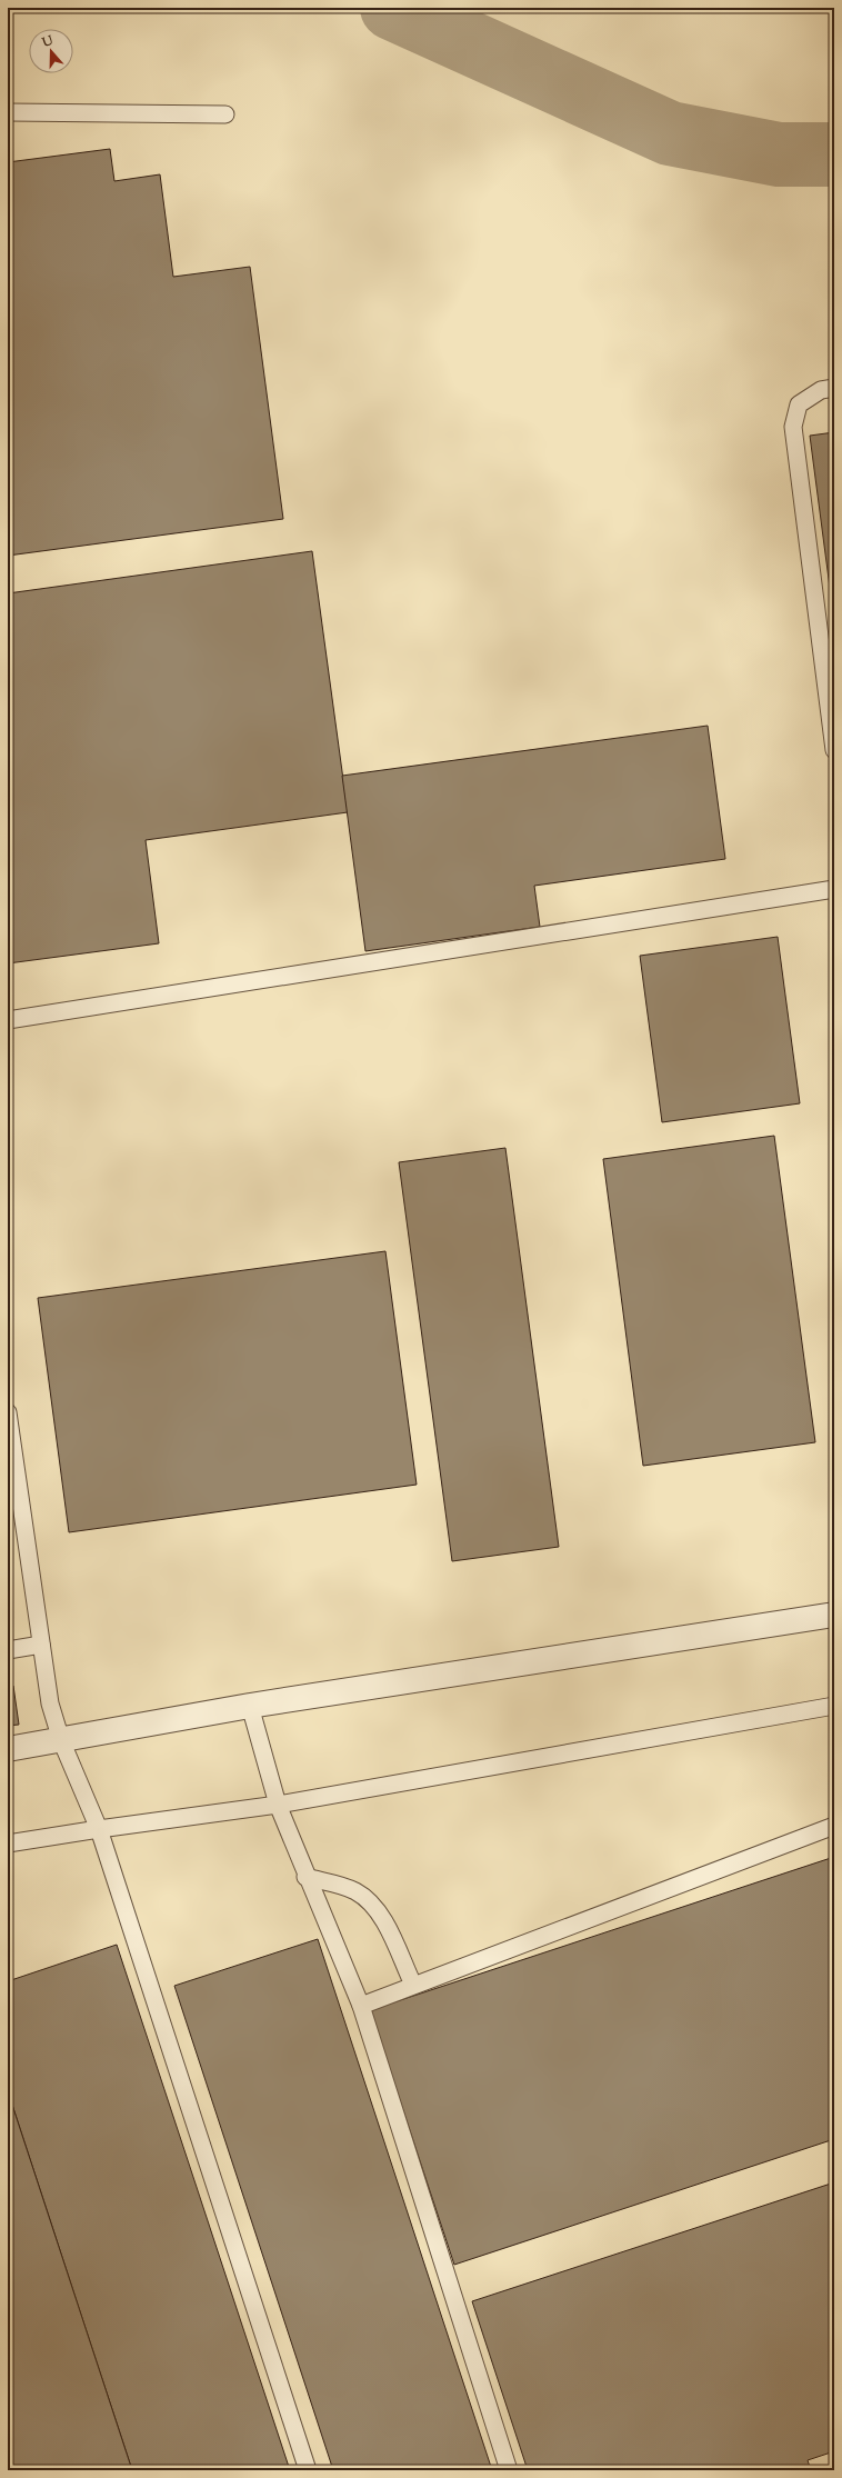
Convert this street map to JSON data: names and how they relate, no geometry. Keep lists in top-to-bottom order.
{
  "north": "top"
}
